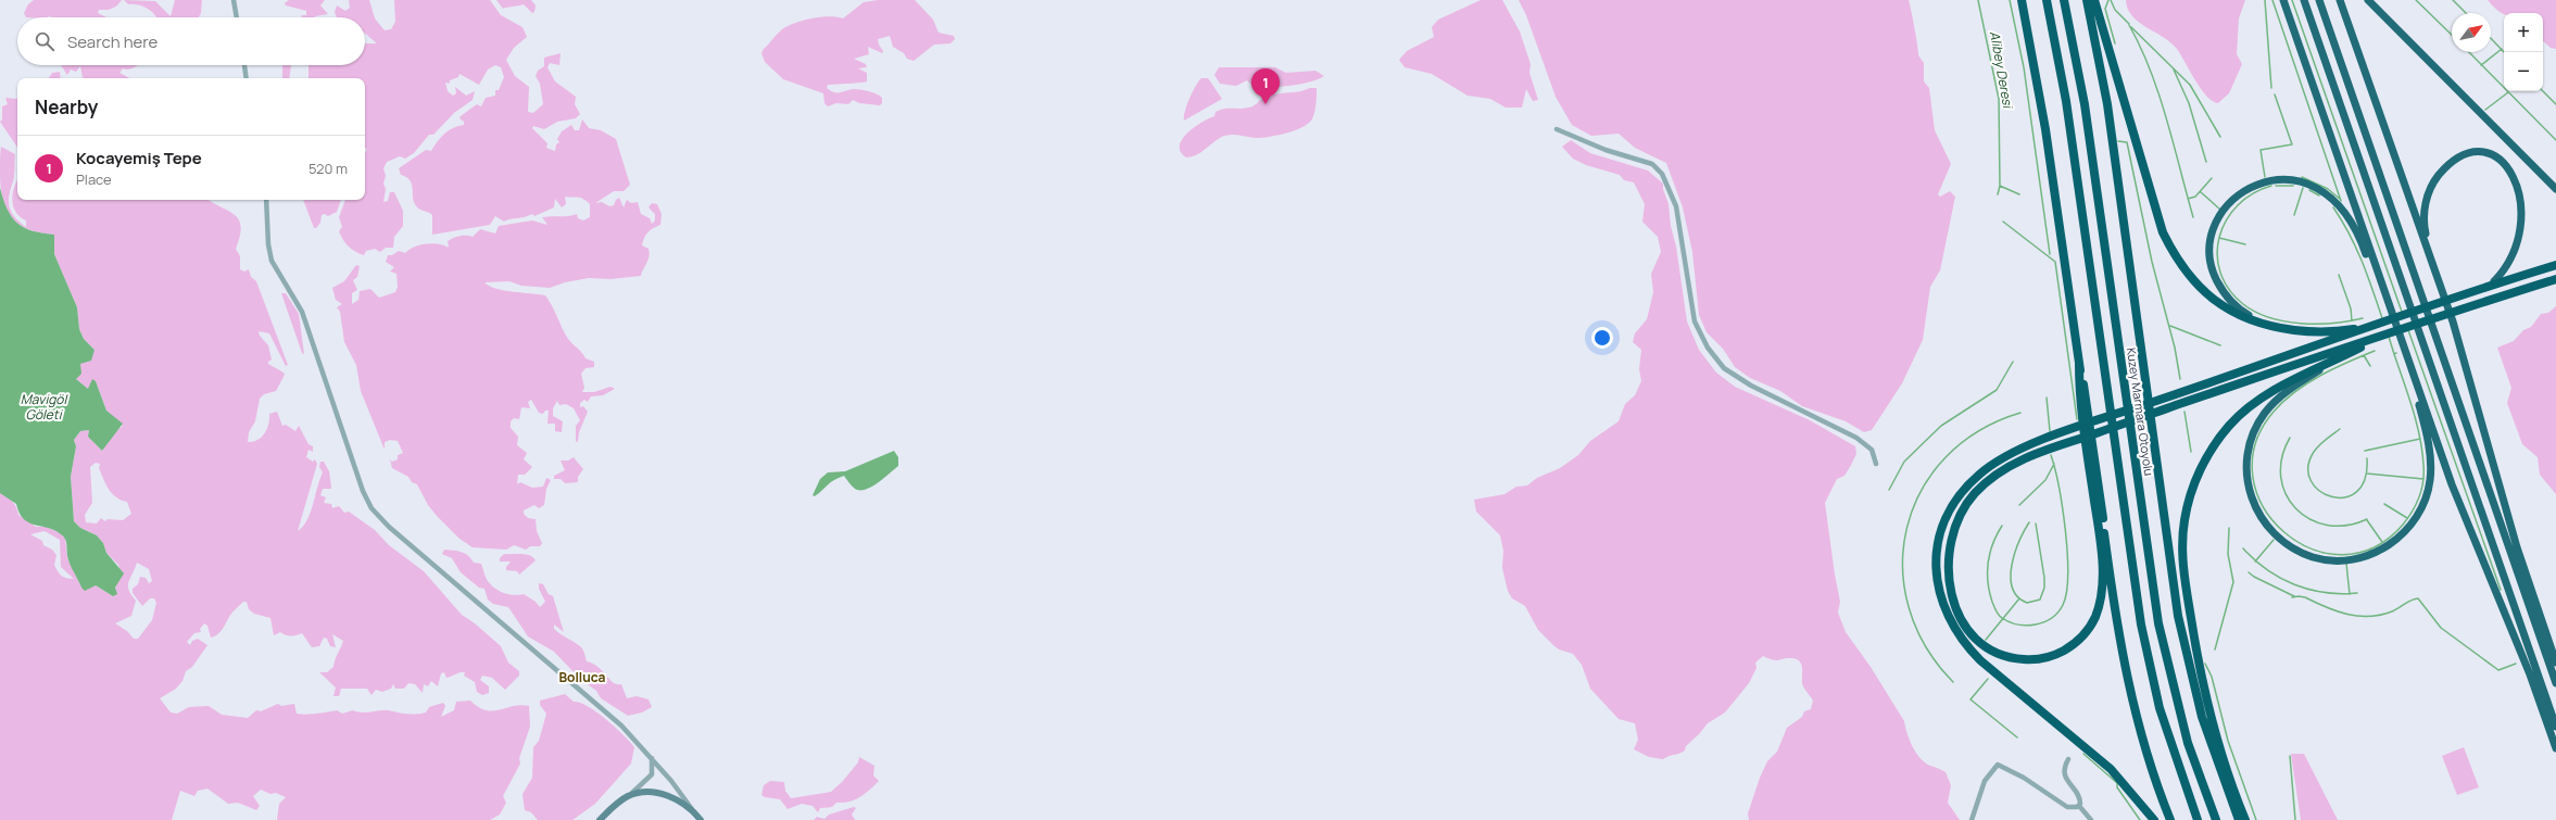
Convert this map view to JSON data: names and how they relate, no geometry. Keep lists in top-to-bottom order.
{
  "streets": {
    "highway": ["Kuzey Marmara Otoyolu"]
  },
  "districts": ["Bolluca"],
  "water": ["Alibey Deresi", "Mavigöl Göleti"],
  "north": "top right",
  "page": {
    "map_buttons": ["+", "−"],
    "search": "Search here",
    "pins": "1",
    "heading": "Nearby",
    "list": [
      {
        "mark": "1",
        "name": "Kocayemiş Tepe",
        "note": "Place",
        "value": "520 m"
      }
    ]
  }
}
